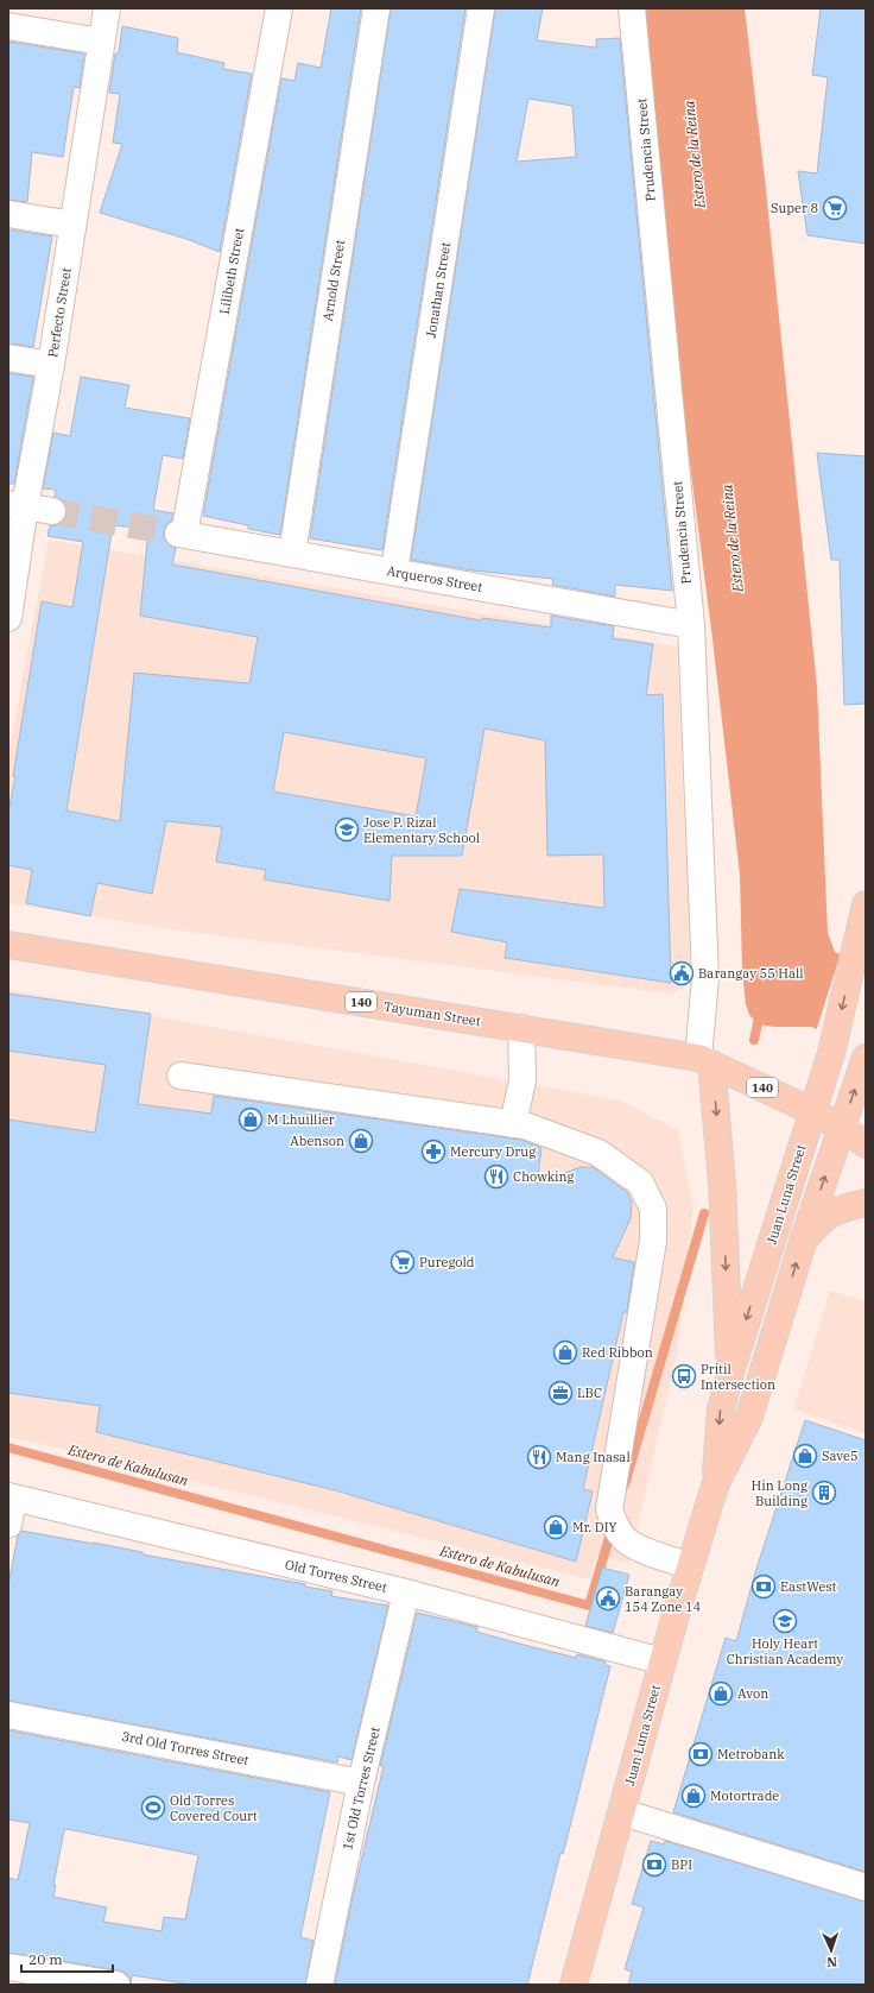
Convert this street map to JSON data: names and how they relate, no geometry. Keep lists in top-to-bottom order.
{
  "streets": {
    "main road": ["140", "Tayuman Street", "Juan Luna Street"],
    "street": [
      "Prudencia Street",
      "Lilibeth Street",
      "Arnold Street",
      "Jonathan Street",
      "Perfecto Street",
      "Arqueros Street",
      "Old Torres Street",
      "3rd Old Torres Street",
      "1st Old Torres Street"
    ]
  },
  "crossings": [
    ["Prudencia Street", "Arqueros Street"],
    ["Prudencia Street", "Tayuman Street"],
    ["Lilibeth Street", "Arqueros Street"],
    ["Arnold Street", "Arqueros Street"],
    ["Jonathan Street", "Arqueros Street"],
    ["140", "Tayuman Street"],
    ["140", "Juan Luna Street"],
    ["Tayuman Street", "Juan Luna Street"],
    ["Juan Luna Street", "Old Torres Street"],
    ["Old Torres Street", "1st Old Torres Street"],
    ["3rd Old Torres Street", "1st Old Torres Street"]
  ],
  "water": ["Estero de la Reina", "Estero de Kabulusan"],
  "places": {
    "supermarket": ["Super 8", "Puregold"],
    "school or university": ["Jose P. Rizal Elementary School", "Holy Heart Christian Academy"],
    "public building": ["Barangay 55 Hall", "Barangay 154 Zone 14"],
    "shop": [
      "M Lhuillier",
      "Abenson",
      "Red Ribbon",
      "Save5",
      "Mr. DIY",
      "Avon",
      "Motortrade"
    ],
    "pharmacy": ["Mercury Drug"],
    "restaurant": ["Chowking", "Mang Inasal"],
    "bus stop": ["Pritil Intersection"],
    "office": ["LBC"],
    "building": ["Hin Long Building"],
    "bank": ["EastWest", "Metrobank", "BPI"],
    "sports": ["Old Torres Covered Court"]
  },
  "scale_bar": "20 m",
  "north": "bottom"
}
